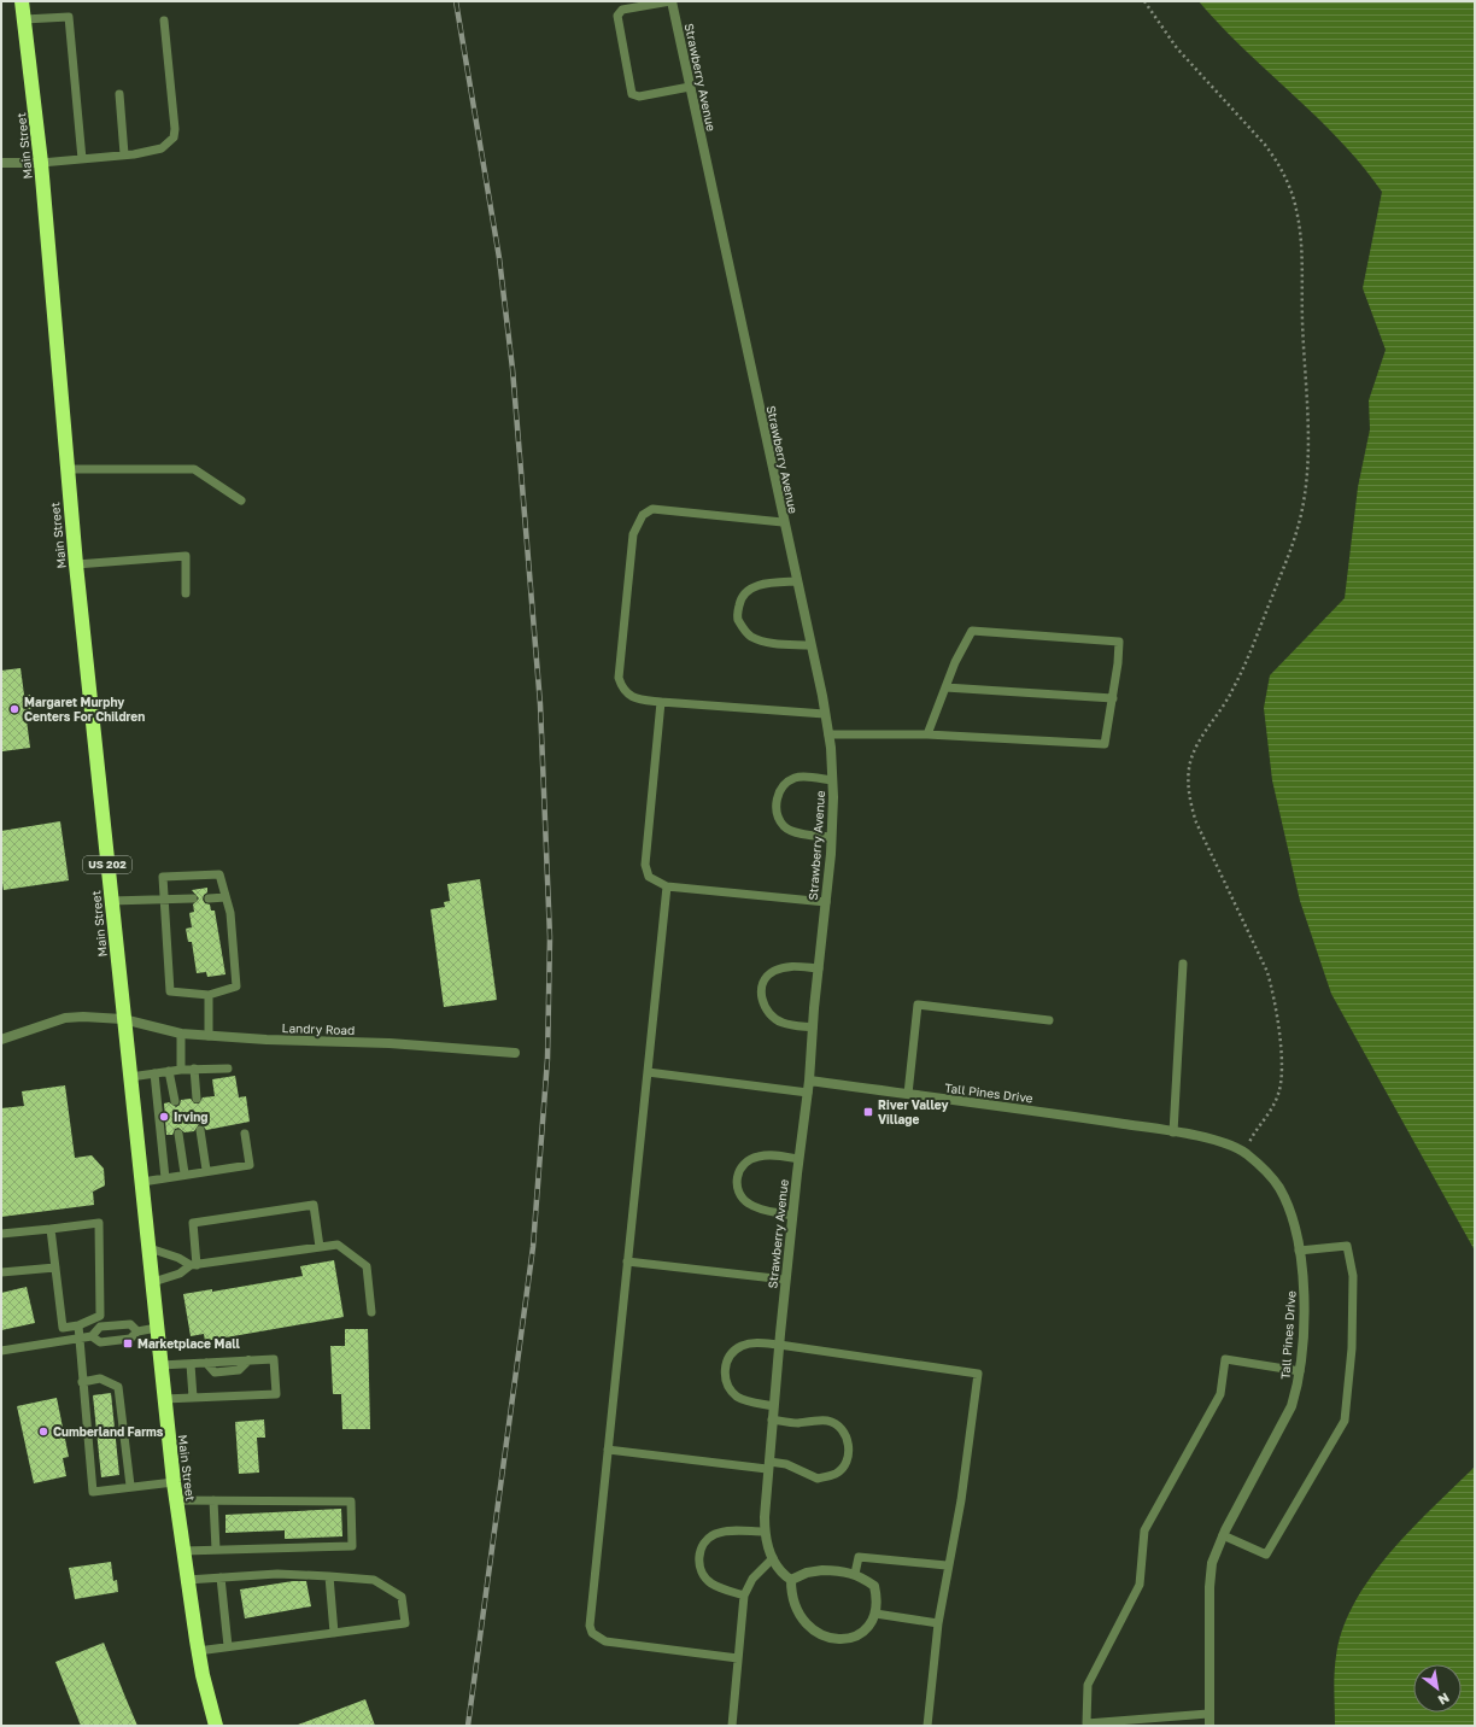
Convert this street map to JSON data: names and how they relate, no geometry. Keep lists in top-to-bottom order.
{
  "streets": {
    "highway": ["Main Street", "US 202"],
    "street": ["Strawberry Avenue", "Landry Road", "Tall Pines Drive"]
  },
  "crossings": [
    ["Strawberry Avenue", "Tall Pines Drive"],
    ["Main Street", "Landry Road"]
  ],
  "places": {
    "other": ["Margaret Murphy Centers For Children", "Irving", "Cumberland Farms"],
    "transit": ["River Valley Village", "Marketplace Mall"]
  },
  "north": "bottom right"
}
